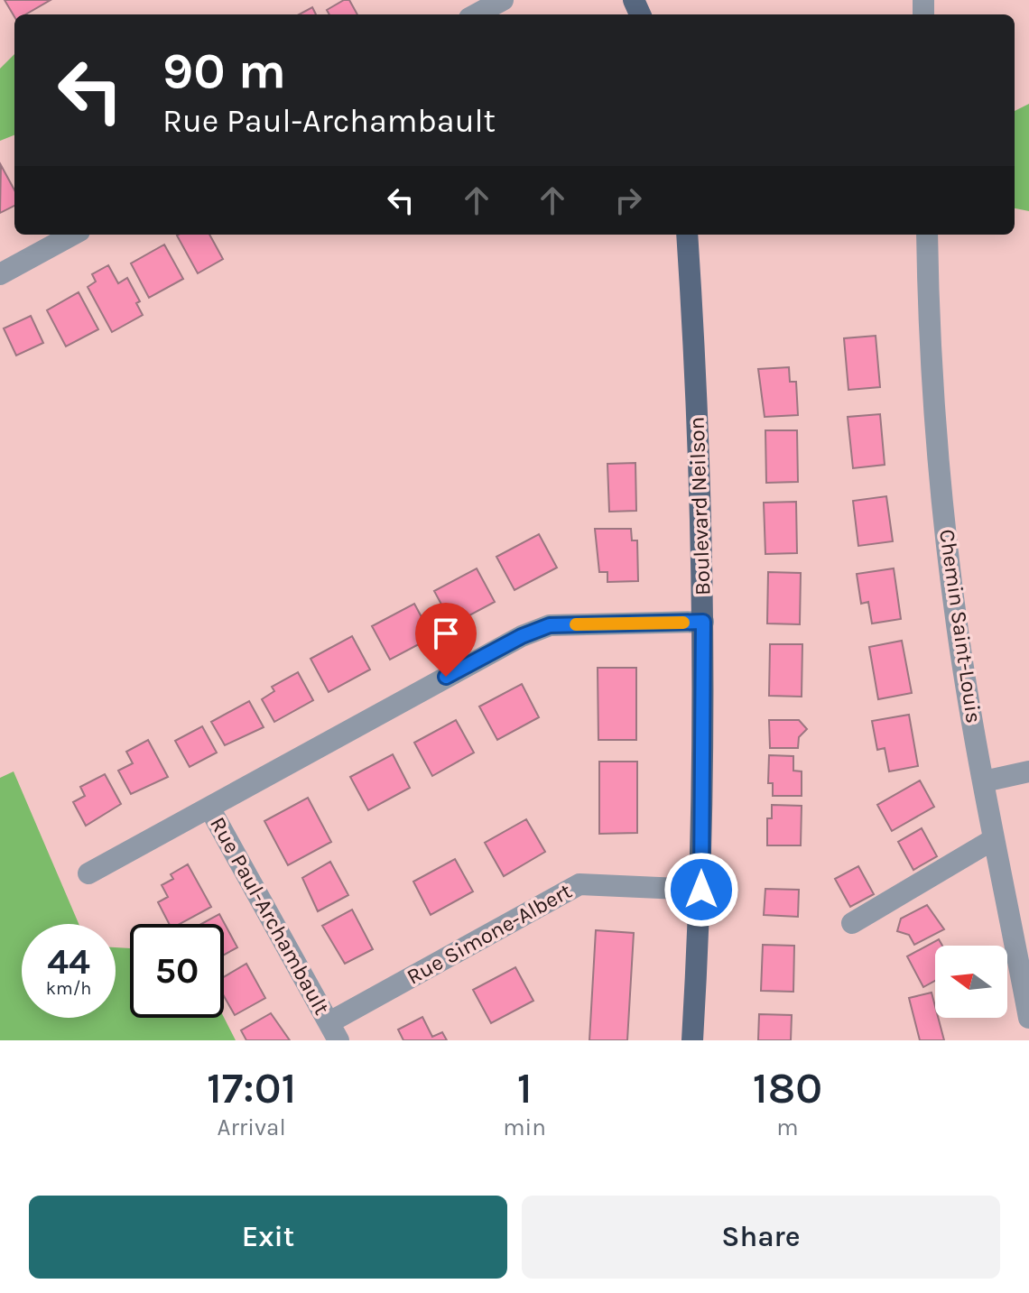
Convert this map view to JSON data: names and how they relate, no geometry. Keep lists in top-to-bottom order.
{
  "streets": {
    "main road": ["Boulevard Neilson"],
    "street": ["Chemin Saint-Louis", "Rue Paul-Archambault", "Rue Simone-Albert"]
  },
  "crossings": [
    ["Boulevard Neilson", "Rue Paul-Archambault"],
    ["Boulevard Neilson", "Rue Simone-Albert"],
    ["Rue Paul-Archambault", "Rue Simone-Albert"]
  ],
  "north": "left",
  "page": {
    "turn": ["90 m", "Rue Paul-Archambault"],
    "speed": "44 km/h",
    "limit": "50",
    "eta": [
      "17:01",
      "Arrival",
      "1",
      "min",
      "180",
      "m"
    ],
    "buttons": ["Exit", "Share"]
  }
}
